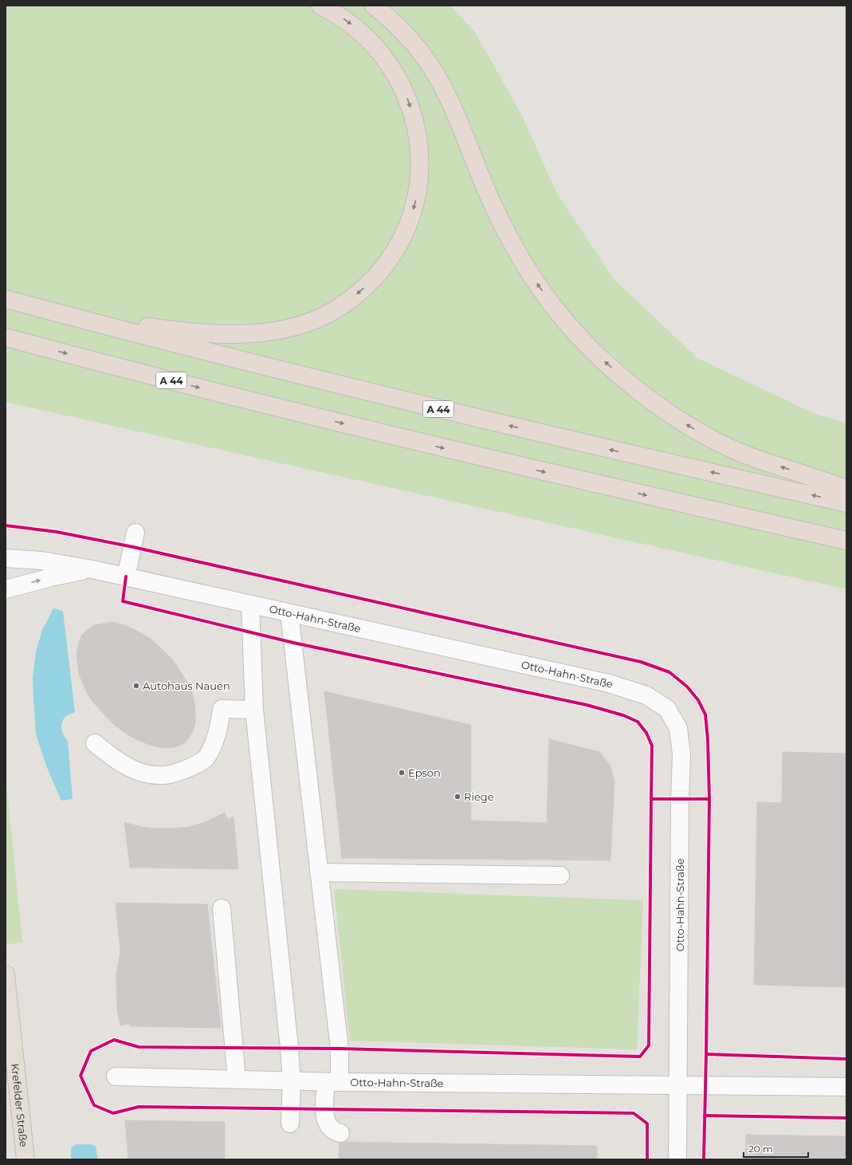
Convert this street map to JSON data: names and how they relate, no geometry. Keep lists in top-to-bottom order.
{
  "streets": {
    "highway": ["A 44"],
    "main road": ["Krefelder Straße"],
    "street": ["Otto-Hahn-Straße"]
  },
  "places": ["Autohaus Nauen", "Epson", "Riege"],
  "scale_bar": "20 m"
}
